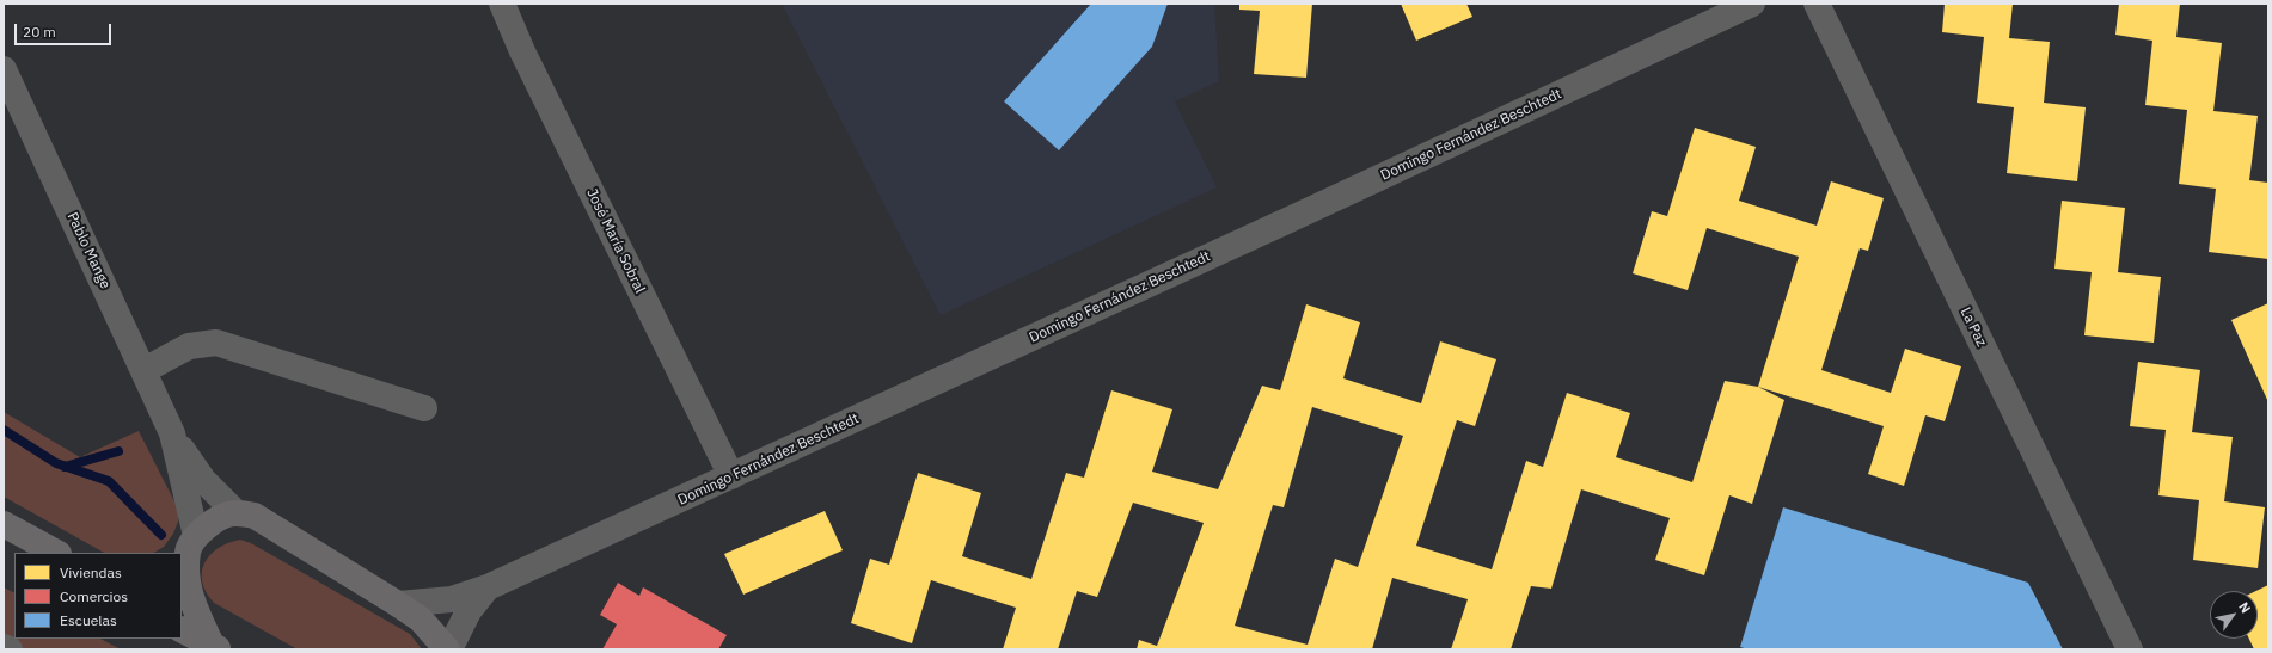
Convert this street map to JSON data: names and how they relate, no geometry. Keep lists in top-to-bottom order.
{
  "streets": {
    "street": [
      "Domingo Fernández Beschtedt",
      "José María Sobral",
      "Pablo Mange",
      "La Paz"
    ]
  },
  "crossings": [
    ["Domingo Fernández Beschtedt", "José María Sobral"]
  ],
  "legend": ["Viviendas", "Comercios", "Escuelas"],
  "scale_bar": "20 m",
  "north": "top right"
}
